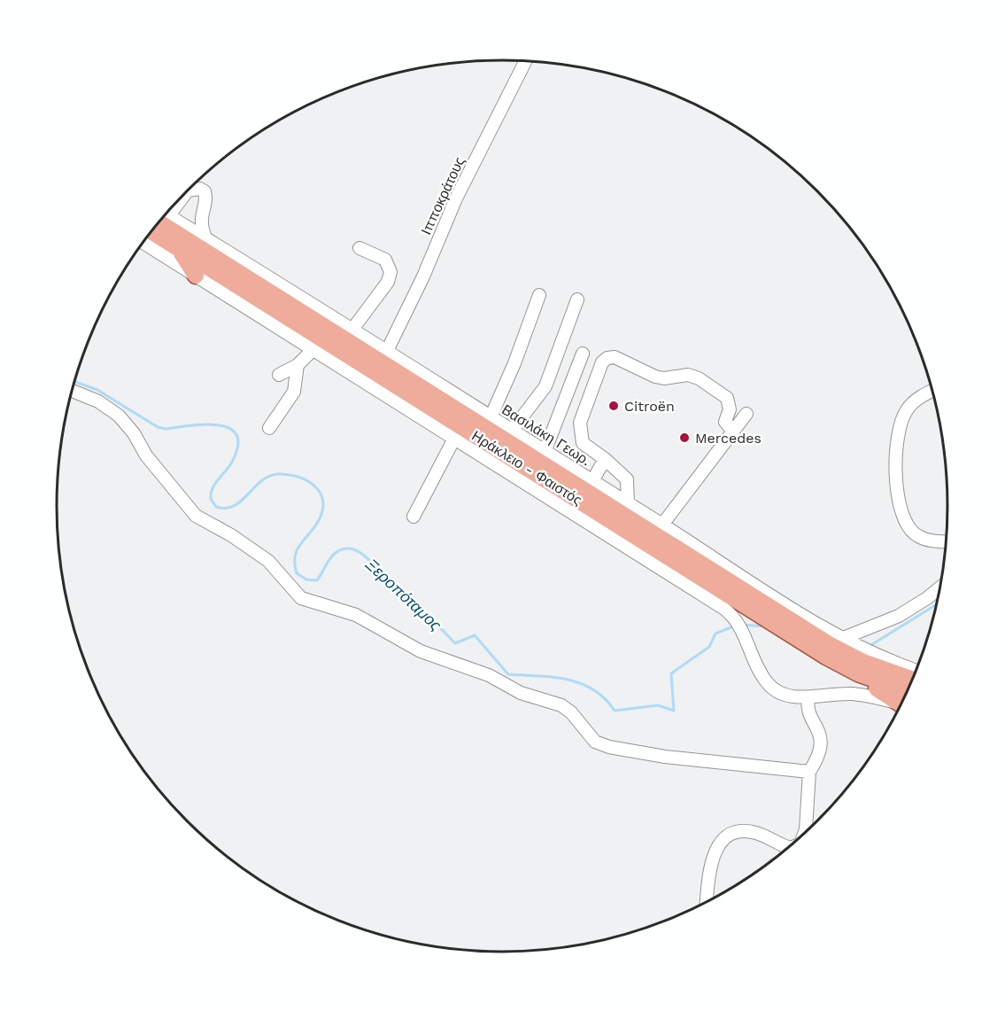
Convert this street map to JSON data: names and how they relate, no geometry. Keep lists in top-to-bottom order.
{
  "streets": {
    "main road": ["Ηράκλειο - Φαιστός"],
    "street": ["Ιπποκράτους", "Βασιλάκη Γεωρ."]
  },
  "crossings": [
    ["Ιπποκράτους", "Βασιλάκη Γεωρ."]
  ],
  "water": ["Ξεροπόταμος"],
  "places": ["Citroën", "Mercedes"]
}
